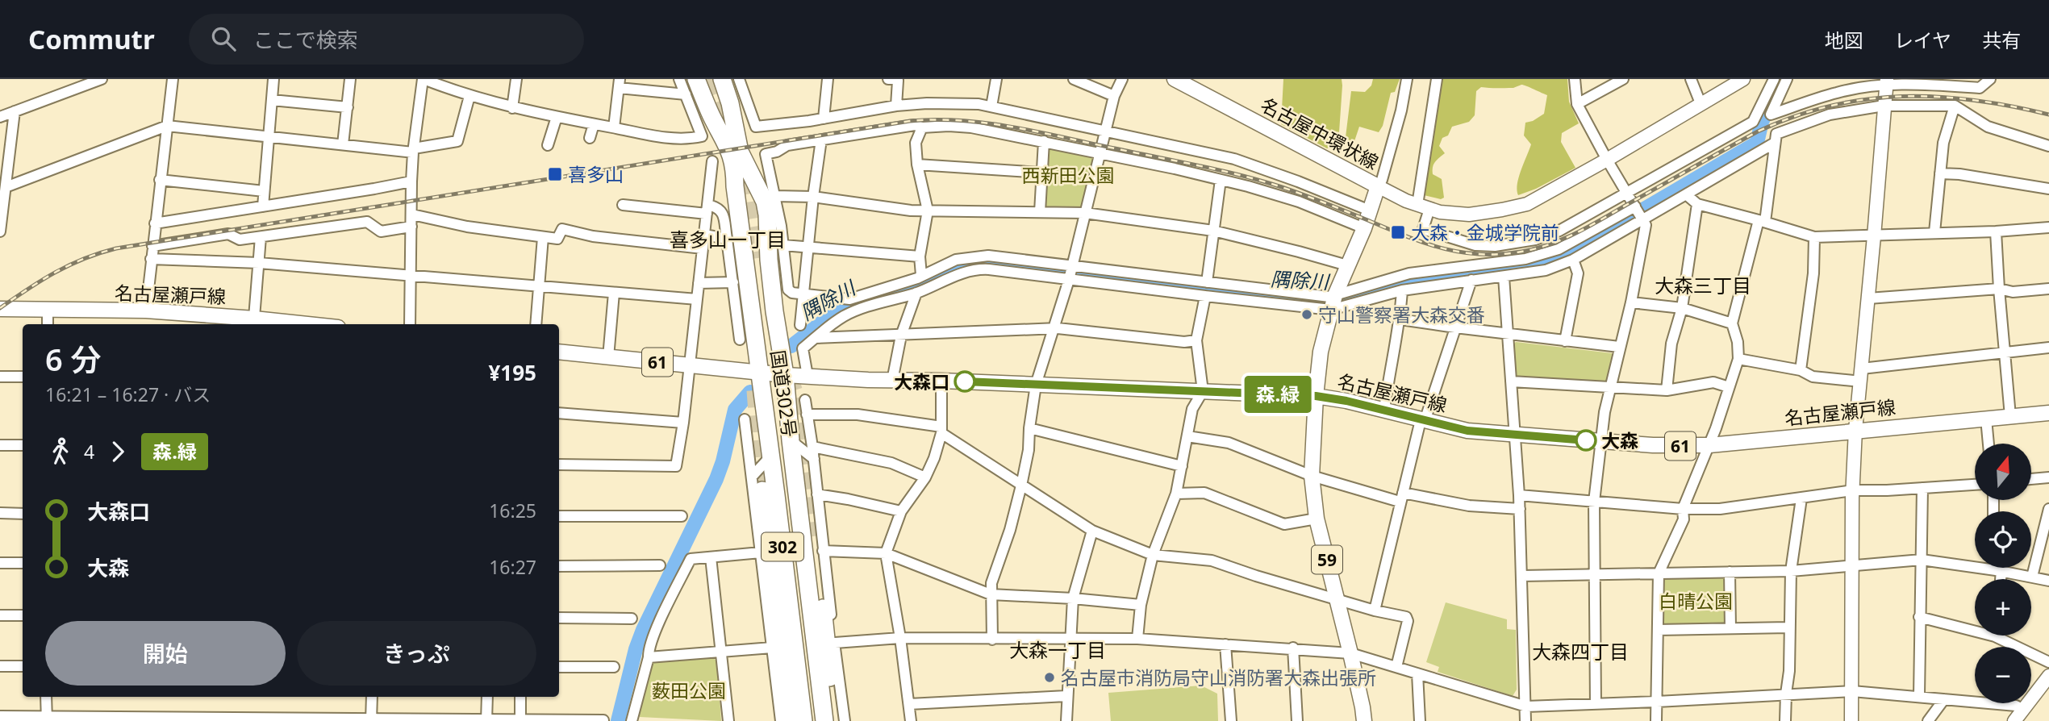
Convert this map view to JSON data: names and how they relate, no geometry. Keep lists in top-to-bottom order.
{
  "streets": {
    "highway": ["国道302号", "302"],
    "main road": [
      "名古屋中環状線",
      "名古屋瀬戸線",
      "61",
      "59"
    ]
  },
  "crossings": [
    ["名古屋中環状線", "名古屋瀬戸線"],
    ["名古屋瀬戸線", "国道302号"]
  ],
  "districts": [
    "喜多山一丁目",
    "大森三丁目",
    "大森一丁目",
    "大森四丁目"
  ],
  "water": ["隅除川"],
  "parks": ["西新田公園", "白晴公園", "薮田公園"],
  "places": {
    "transit": ["喜多山", "大森・金城学院前"],
    "other": [
      "守山警察署大森交番",
      "大森口",
      "大森",
      "名古屋市消防局守山消防署大森出張所"
    ]
  },
  "lines": ["bus line 森.緑"],
  "north": "top",
  "page": {
    "header": "Commutr",
    "search": "ここで検索",
    "nav": ["地図", "レイヤ", "共有"],
    "on_map": "森.緑",
    "heading": ["6 分", "16:21 – 16:27 · バス", "¥195"],
    "legs": ["4", "森.緑"],
    "map_buttons": ["+", "−"],
    "list": [
      {
        "name": "大森口",
        "value": "16:25"
      },
      {
        "name": "大森",
        "value": "16:27"
      }
    ],
    "buttons": ["開始", "きっぷ"]
  }
}
